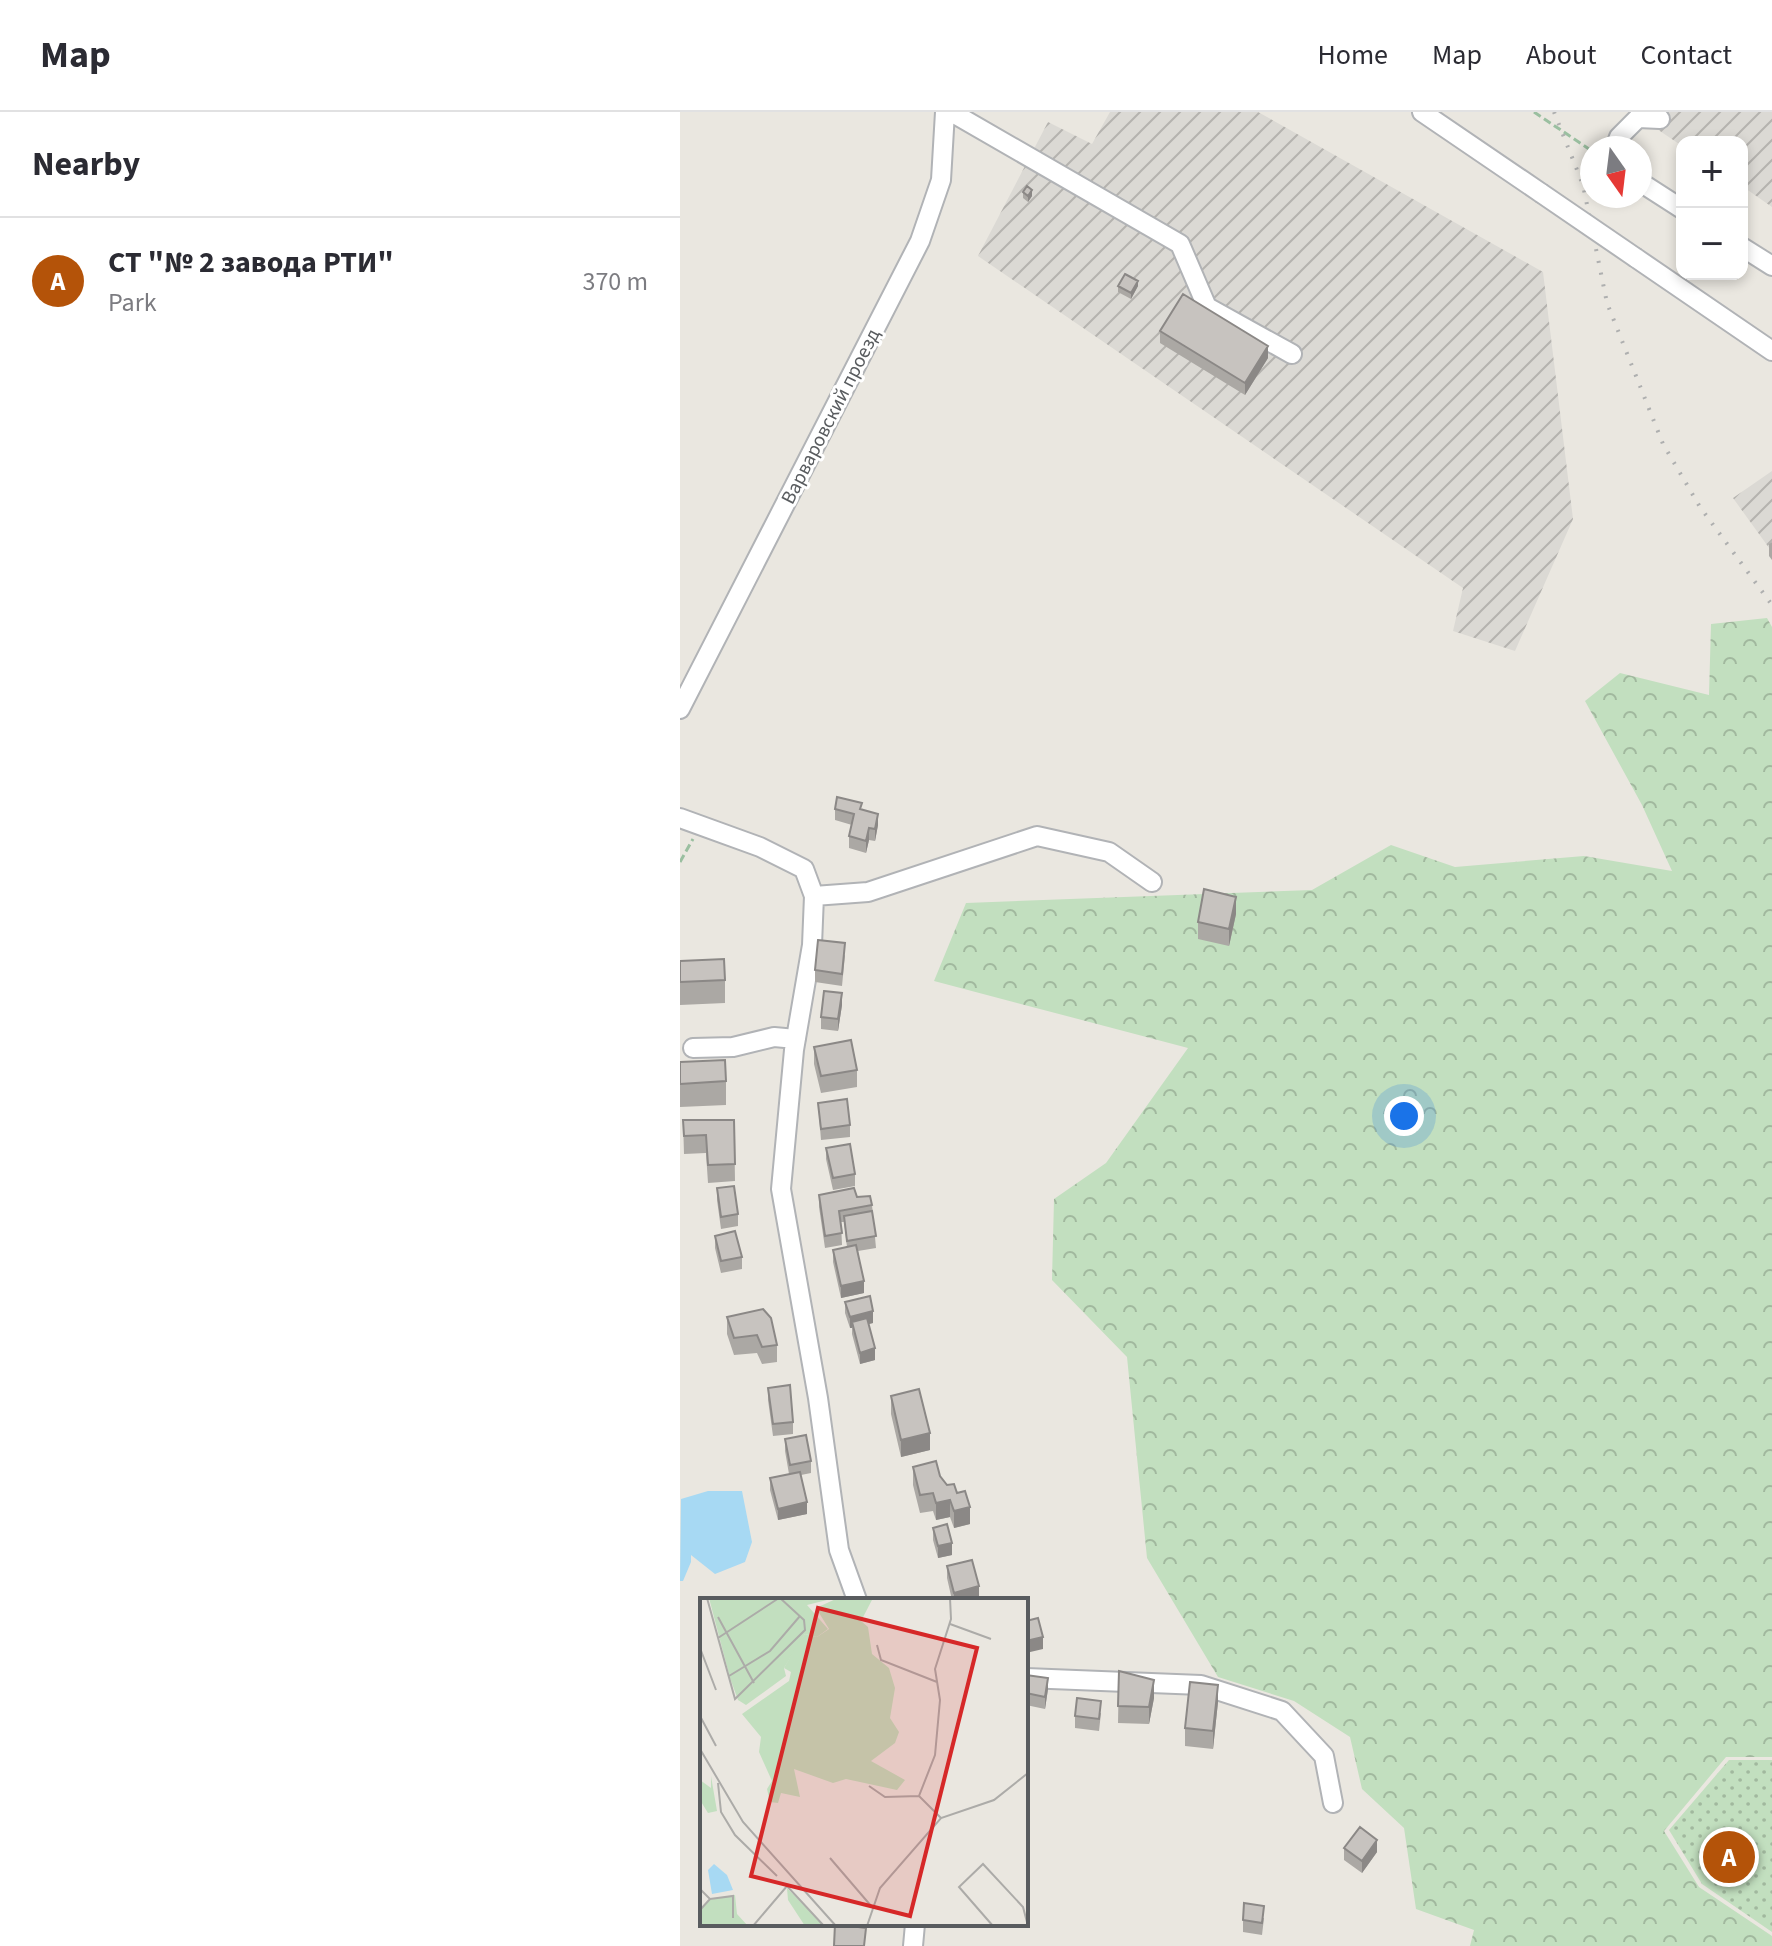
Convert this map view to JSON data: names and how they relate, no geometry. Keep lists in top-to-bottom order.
{
  "streets": {
    "street": ["Варваровский проезд"]
  },
  "north": "bottom",
  "page": {
    "header": "Map",
    "nav": [
      "Home",
      "Map",
      "About",
      "Contact"
    ],
    "heading": "Nearby",
    "map_buttons": ["+", "−"],
    "list": [
      {
        "mark": "A",
        "name": "СТ \"№ 2 завода РТИ\"",
        "note": "Park",
        "value": "370 m"
      }
    ],
    "pins": "A"
  }
}
